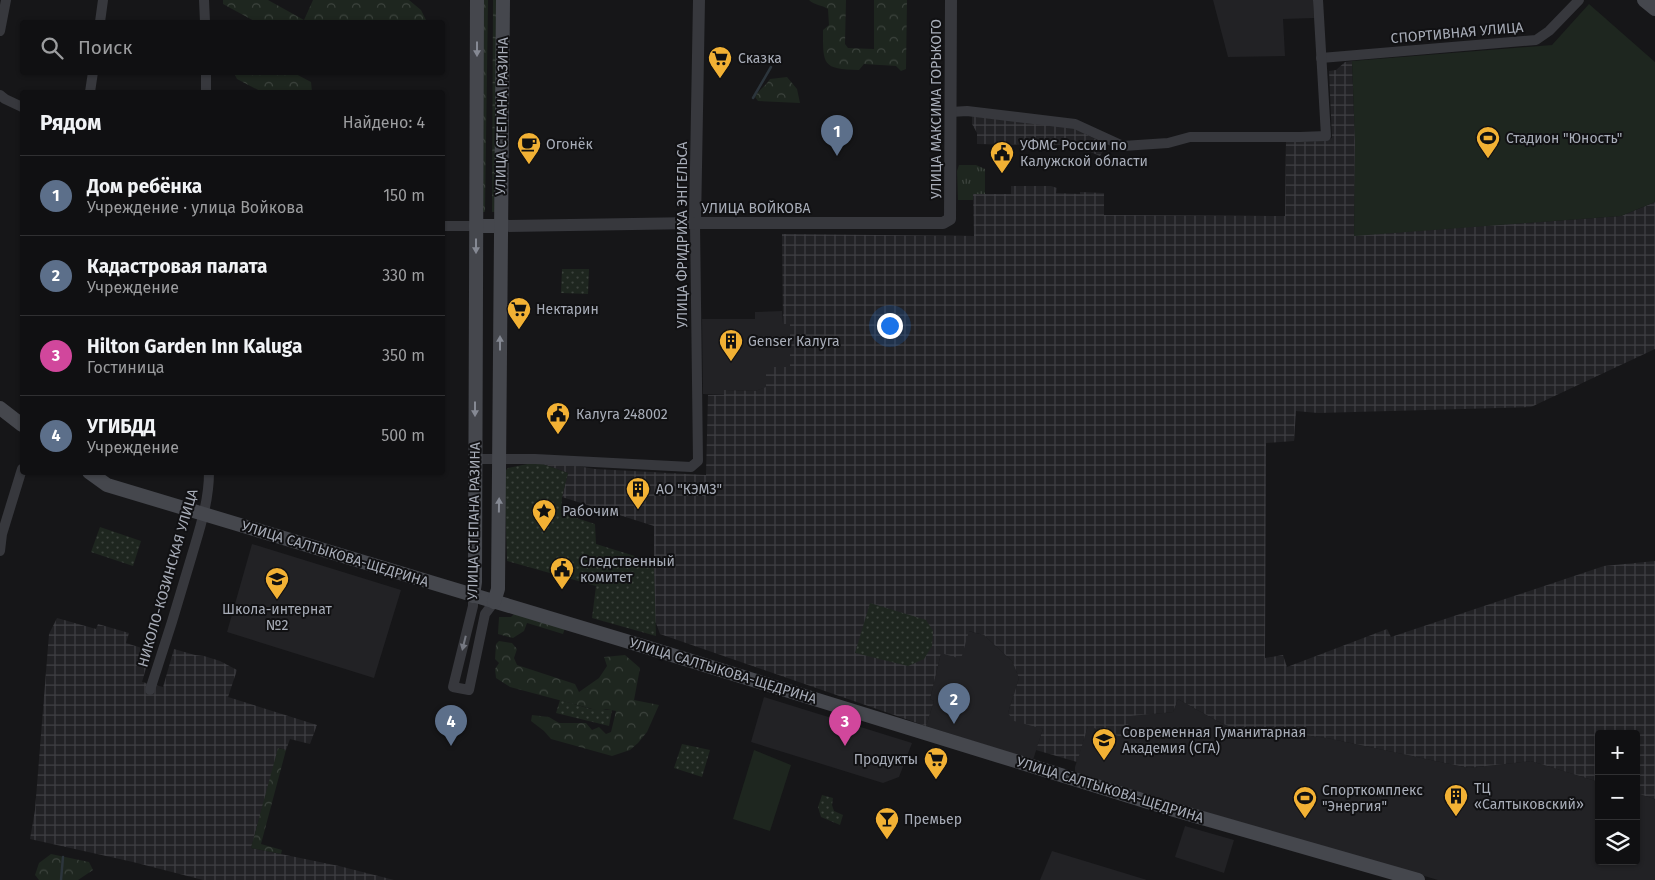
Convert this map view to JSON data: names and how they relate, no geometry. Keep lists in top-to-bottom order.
{
  "streets": {
    "main road": ["УЛИЦА СТЕПАНА РАЗИНА", "УЛИЦА САЛТЫКОВА-ЩЕДРИНА"],
    "street": [
      "СПОРТИВНАЯ УЛИЦА",
      "УЛИЦА МАКСИМА ГОРЬКОГО",
      "УЛИЦА ВОЙКОВА",
      "УЛИЦА ФРИДРИХА ЭНГЕЛЬСА",
      "НИКОЛО-КОЗИНСКАЯ УЛИЦА"
    ]
  },
  "crossings": [
    ["УЛИЦА МАКСИМА ГОРЬКОГО", "УЛИЦА ВОЙКОВА"],
    ["УЛИЦА СТЕПАНА РАЗИНА", "УЛИЦА ВОЙКОВА"],
    ["УЛИЦА СТЕПАНА РАЗИНА", "УЛИЦА ФРИДРИХА ЭНГЕЛЬСА"],
    ["УЛИЦА СТЕПАНА РАЗИНА", "УЛИЦА САЛТЫКОВА-ЩЕДРИНА"],
    ["УЛИЦА ВОЙКОВА", "УЛИЦА ФРИДРИХА ЭНГЕЛЬСА"],
    ["УЛИЦА САЛТЫКОВА-ЩЕДРИНА", "НИКОЛО-КОЗИНСКАЯ УЛИЦА"]
  ],
  "places": {
    "supermarket": ["Сказка", "Нектарин", "Продукты"],
    "sports": ["Стадион \"Юность\"", "Спорткомплекс \"Энергия\""],
    "cafe": ["Огонёк"],
    "public building": ["УФМС России по Калужской области", "Калуга 248002", "Следственный комитет"],
    "building": ["Genser Калуга", "АО \"КЭМЗ\"", "ТЦ «Салтыковский»"],
    "place": ["Рабочим"],
    "school or university": ["Школа-интернат №2", "Современная Гуманитарная Академия (СГА)"],
    "bar": ["Премьер"]
  },
  "page": {
    "search": "Поиск",
    "heading": ["Рядом", "Найдено: 4"],
    "pins": [
      "1",
      "2",
      "3",
      "4"
    ],
    "list": [
      {
        "mark": "1",
        "name": "Дом ребёнка",
        "note": "Учреждение · улица Войкова",
        "value": "150 m"
      },
      {
        "mark": "2",
        "name": "Кадастровая палата",
        "note": "Учреждение",
        "value": "330 m"
      },
      {
        "mark": "3",
        "name": "Hilton Garden Inn Kaluga",
        "note": "Гостиница",
        "value": "350 m"
      },
      {
        "mark": "4",
        "name": "УГИБДД",
        "note": "Учреждение",
        "value": "500 m"
      }
    ],
    "map_buttons": ["+", "−"]
  }
}
